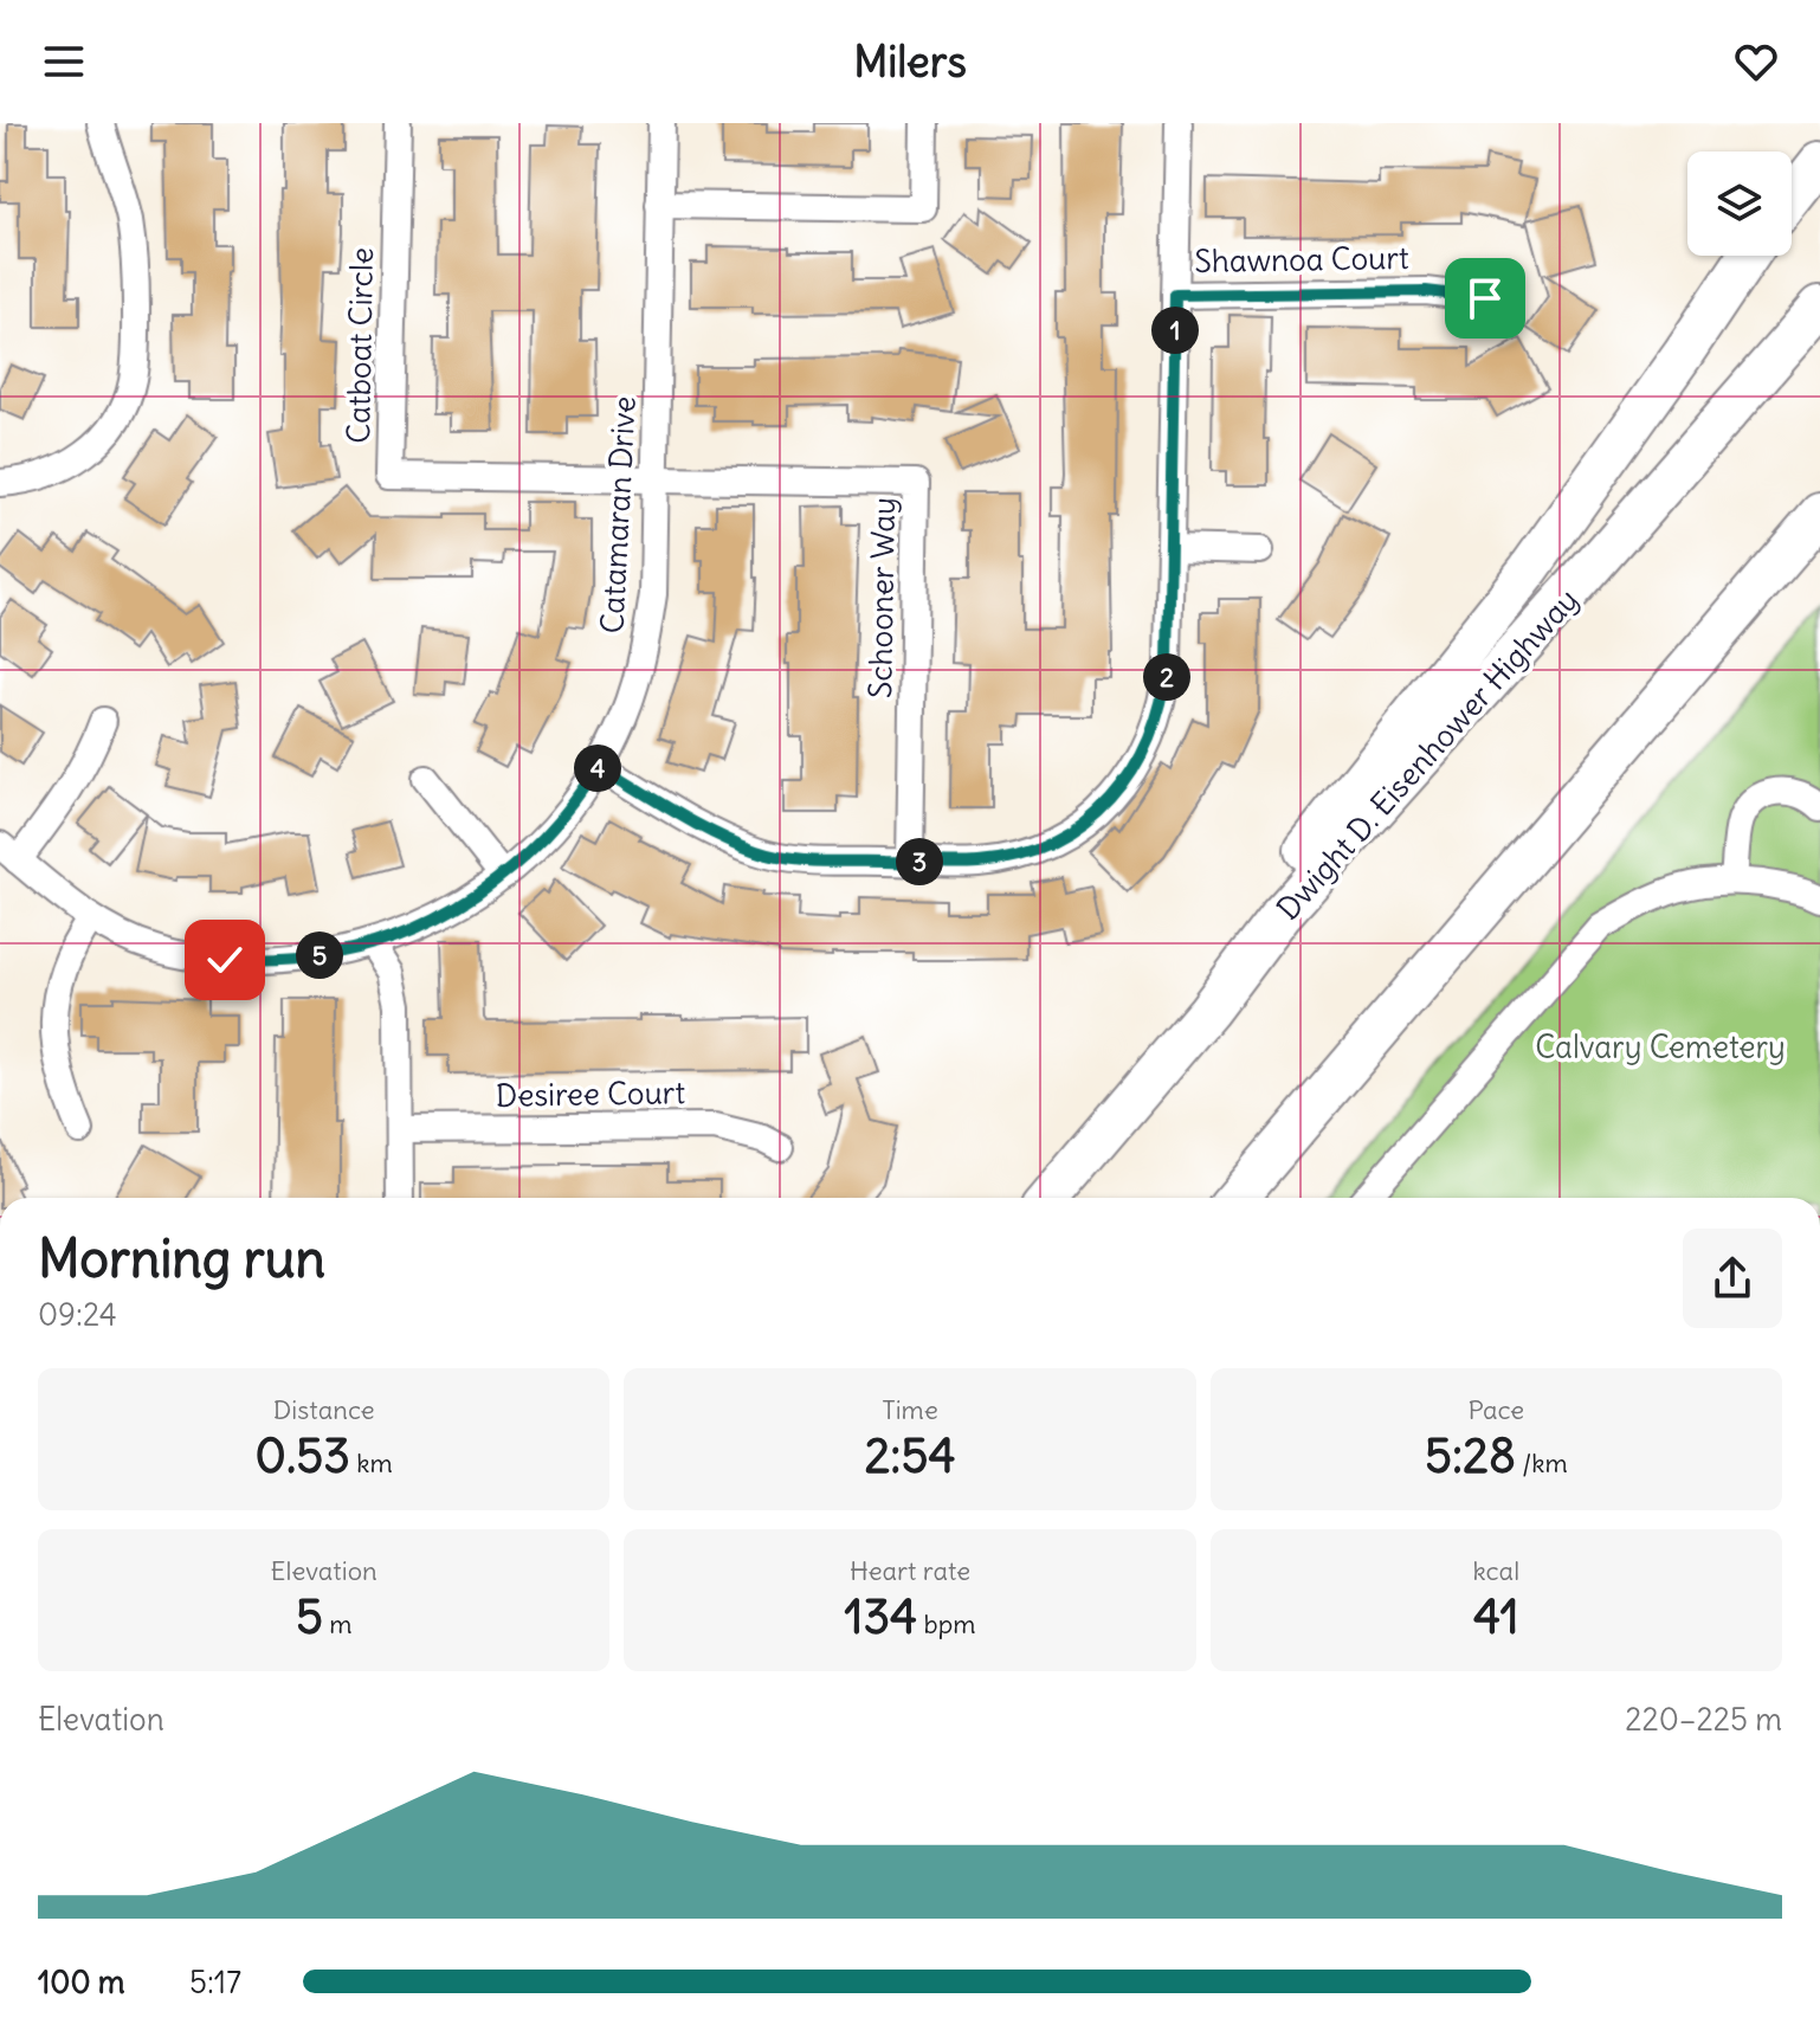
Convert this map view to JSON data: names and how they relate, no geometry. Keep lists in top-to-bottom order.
{
  "streets": {
    "highway": ["Dwight D. Eisenhower Highway"],
    "street": [
      "Shawnoa Court",
      "Catboat Circle",
      "Catamaran Drive",
      "Schooner Way",
      "Desiree Court"
    ]
  },
  "crossings": [
    ["Catboat Circle", "Catamaran Drive"],
    ["Catboat Circle", "Schooner Way"],
    ["Catamaran Drive", "Schooner Way"]
  ],
  "parks": ["Calvary Cemetery"],
  "page": {
    "header": "Milers",
    "pins": [
      "1",
      "2",
      "4",
      "3",
      "5"
    ],
    "heading": ["Morning run", "09:24"],
    "stats": [
      ["Distance", "0.53 km"],
      ["Time", "2:54"],
      ["Pace", "5:28 /km"],
      ["Elevation", "5 m"],
      ["Heart rate", "134 bpm"],
      ["kcal", "41"]
    ],
    "chart": ["Elevation", "220–225 m"],
    "list": [
      {
        "name": "100 m",
        "note": "5:17"
      }
    ]
  }
}
